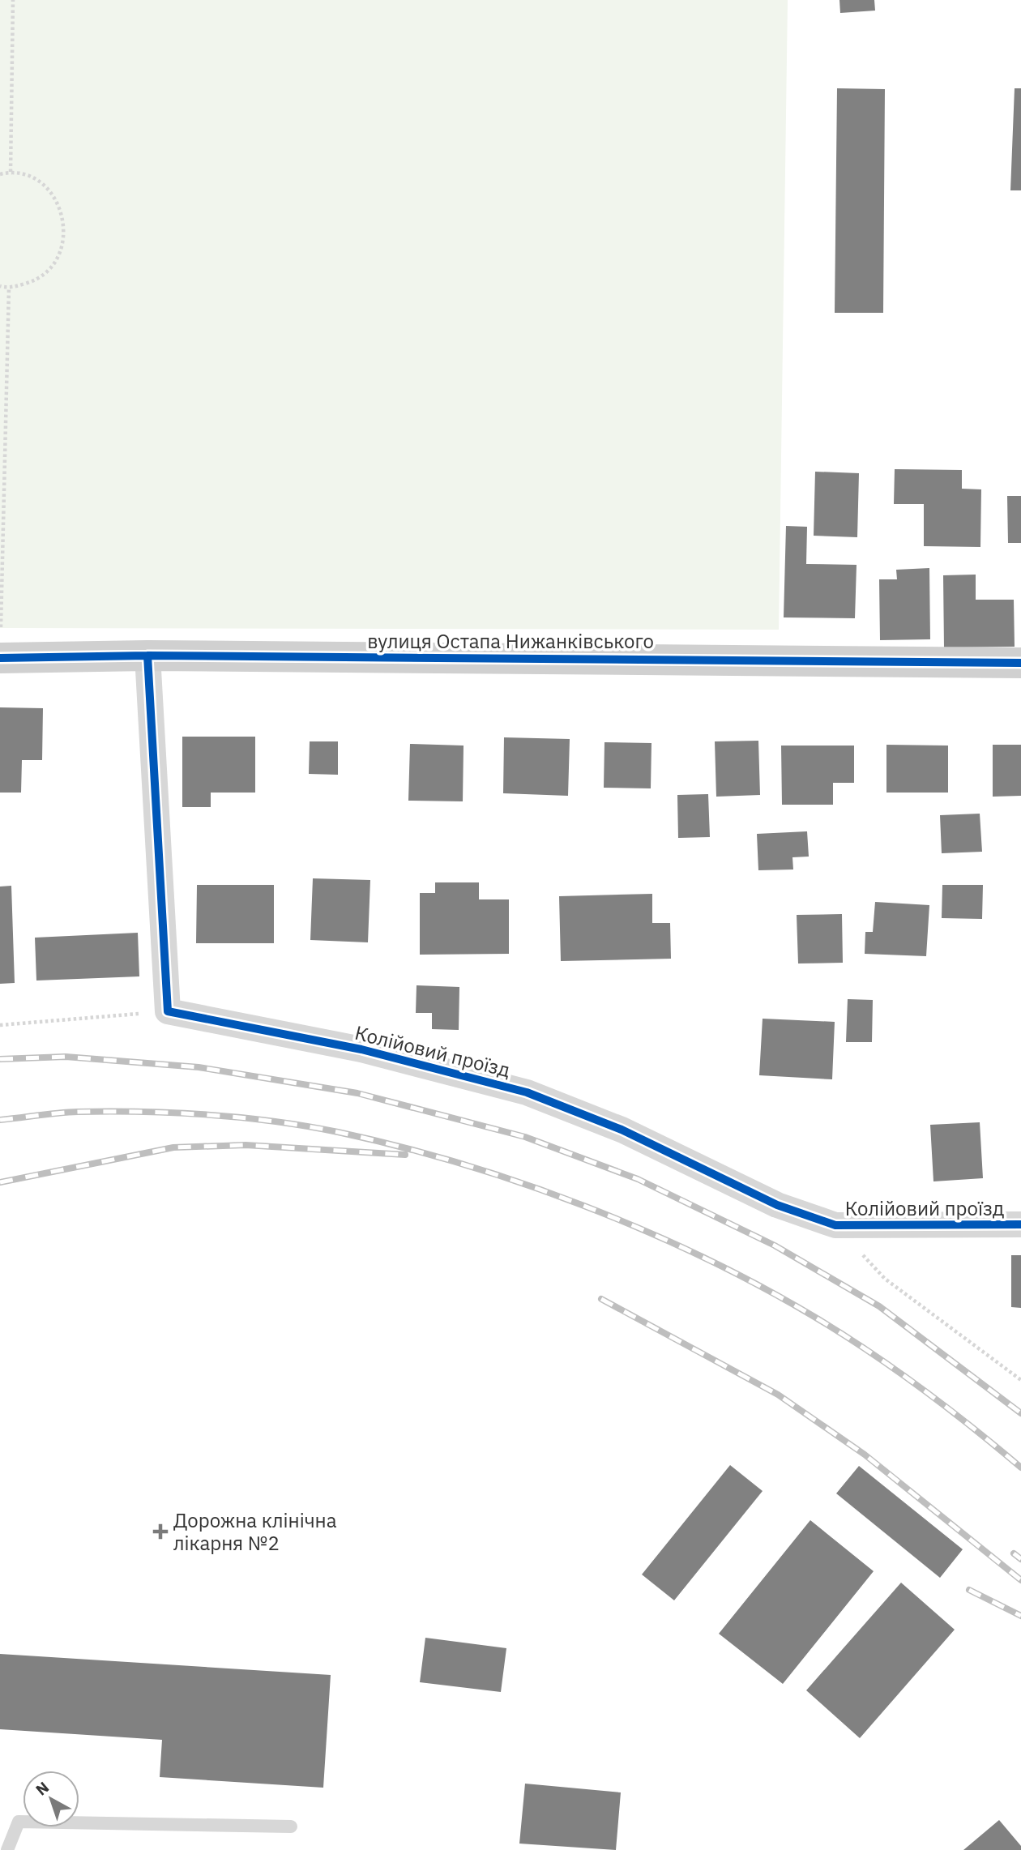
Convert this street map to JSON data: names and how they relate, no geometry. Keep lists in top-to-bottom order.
{
  "streets": {
    "street": ["вулиця Остапа Нижанківського", "Колійовий проїзд"]
  },
  "places": {
    "health": ["Дорожна клінічна лікарня №2"]
  },
  "north": "top left"
}
